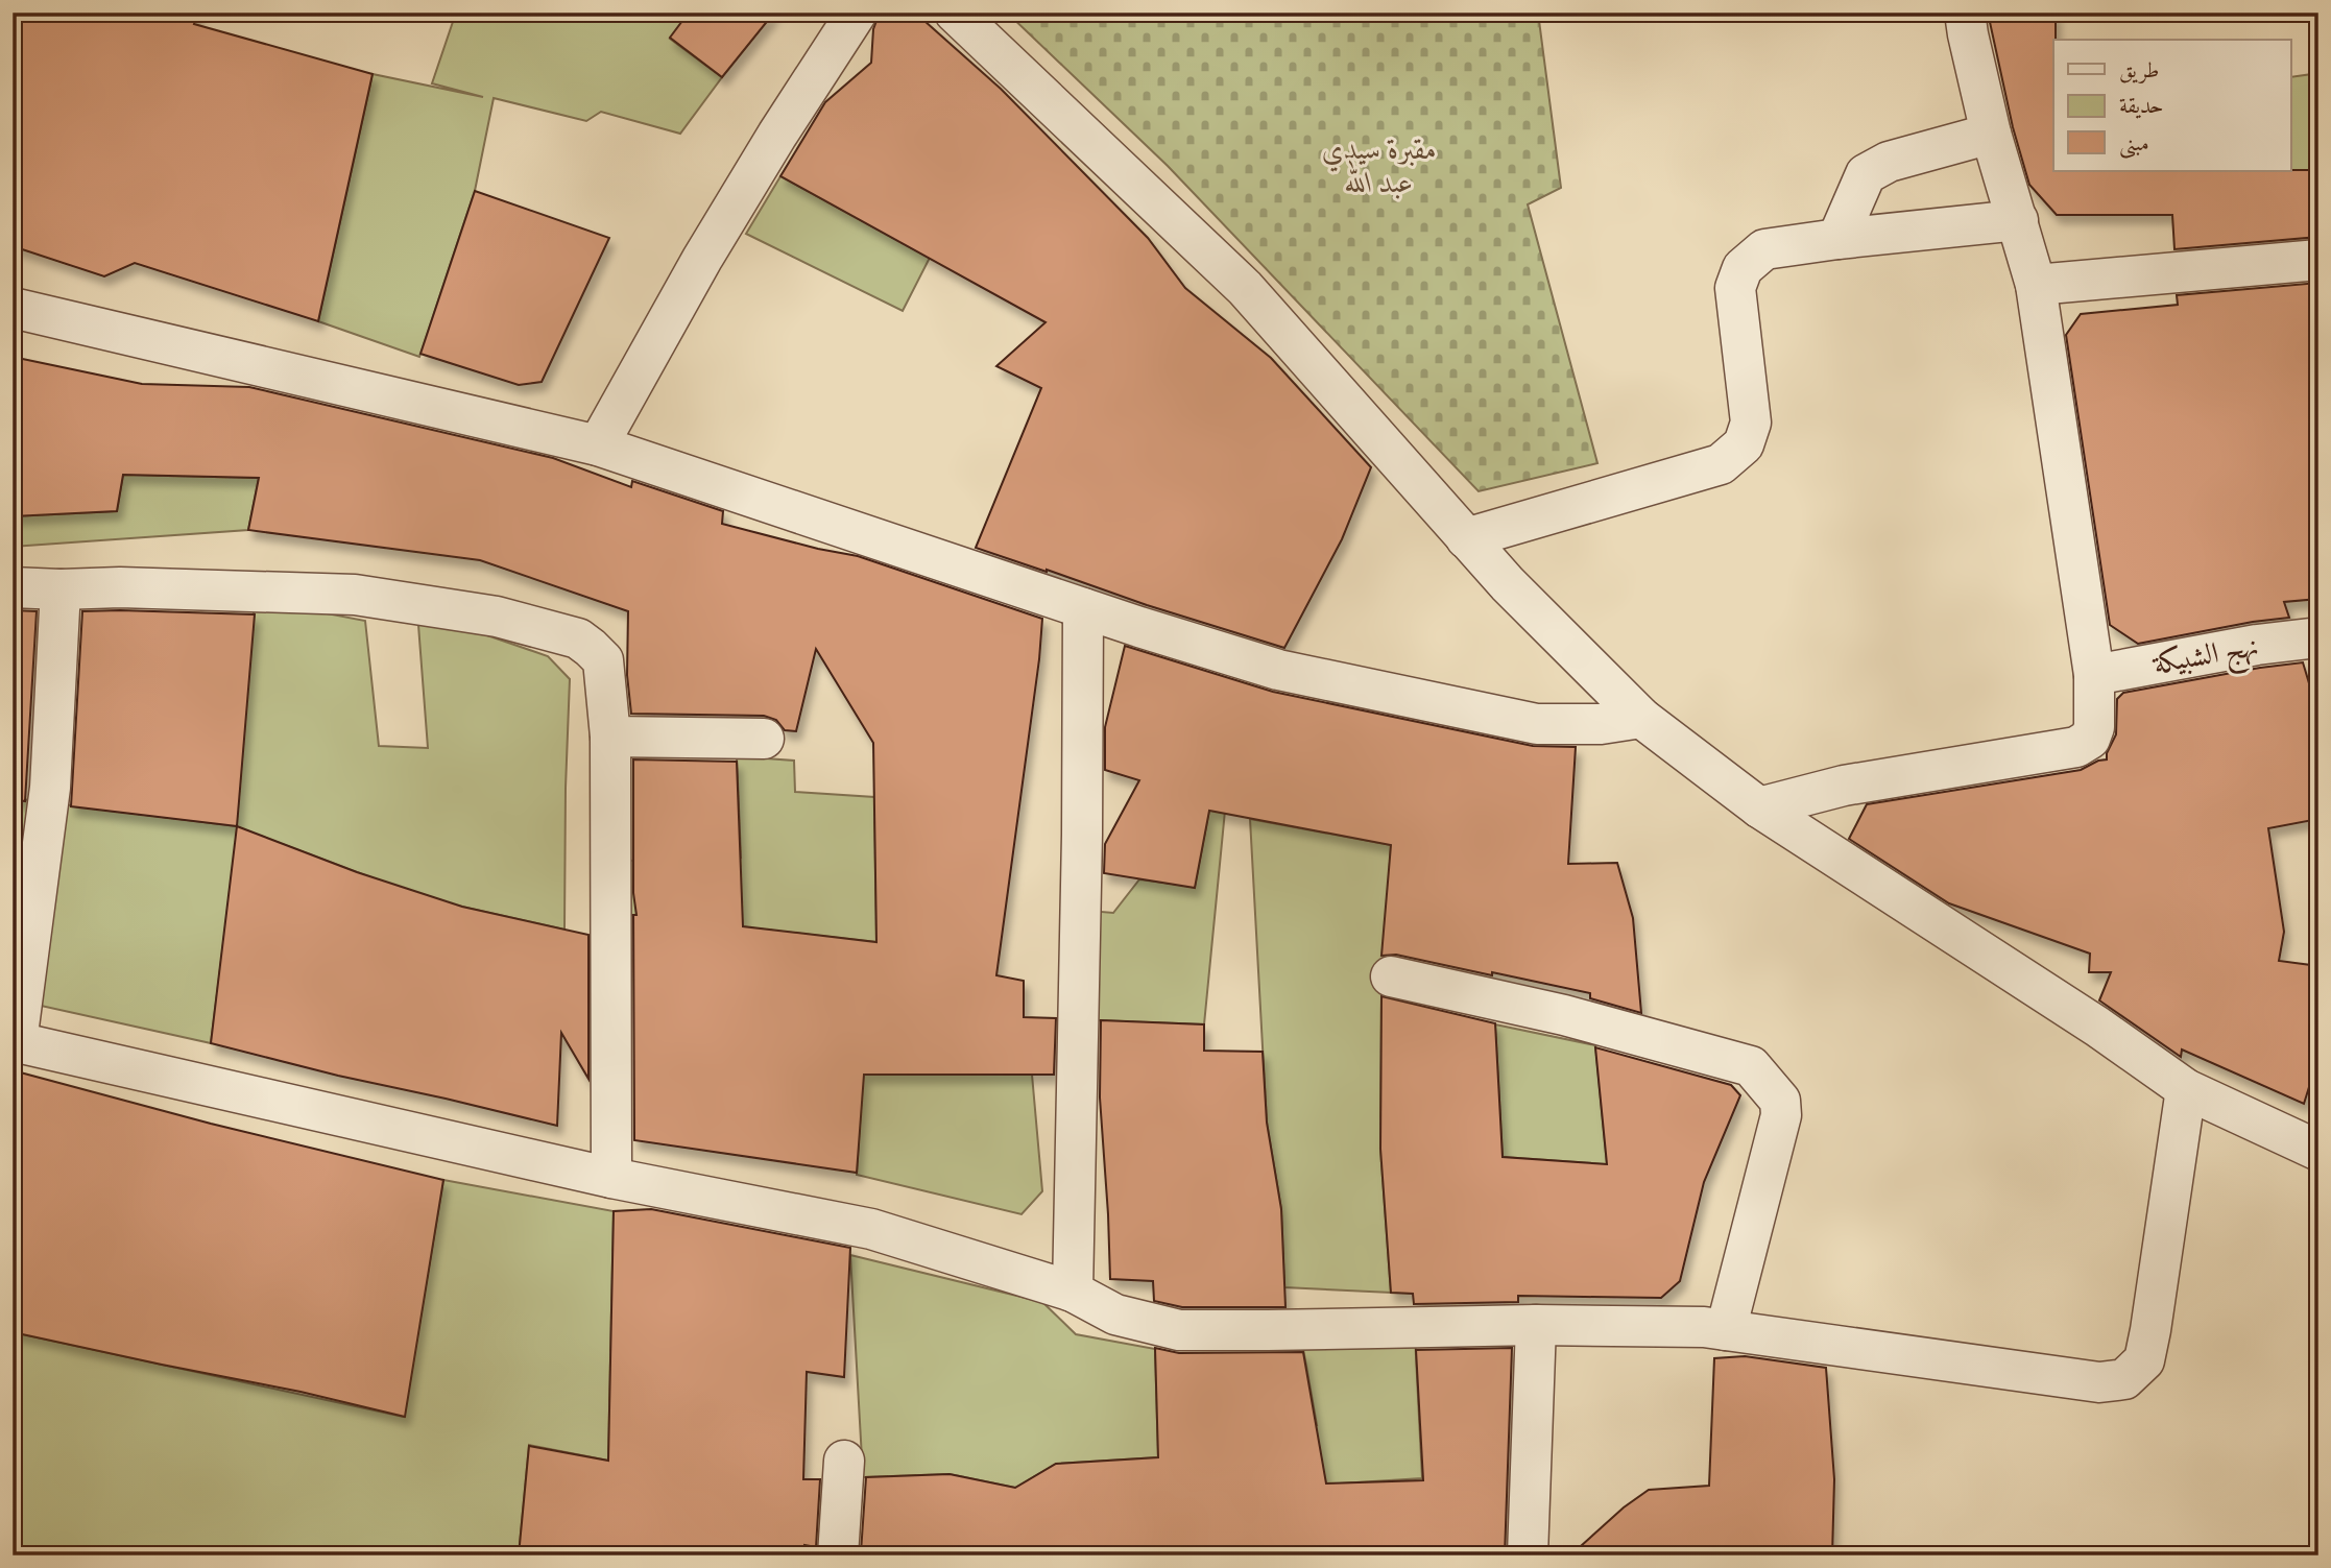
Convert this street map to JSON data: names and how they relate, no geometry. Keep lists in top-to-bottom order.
{
  "streets": {
    "street": ["نهج الشبيكة"]
  },
  "parks": ["مقبرة سيدي عبد الله"],
  "legend": ["طريق", "حديقة", "مبنى"]
}
